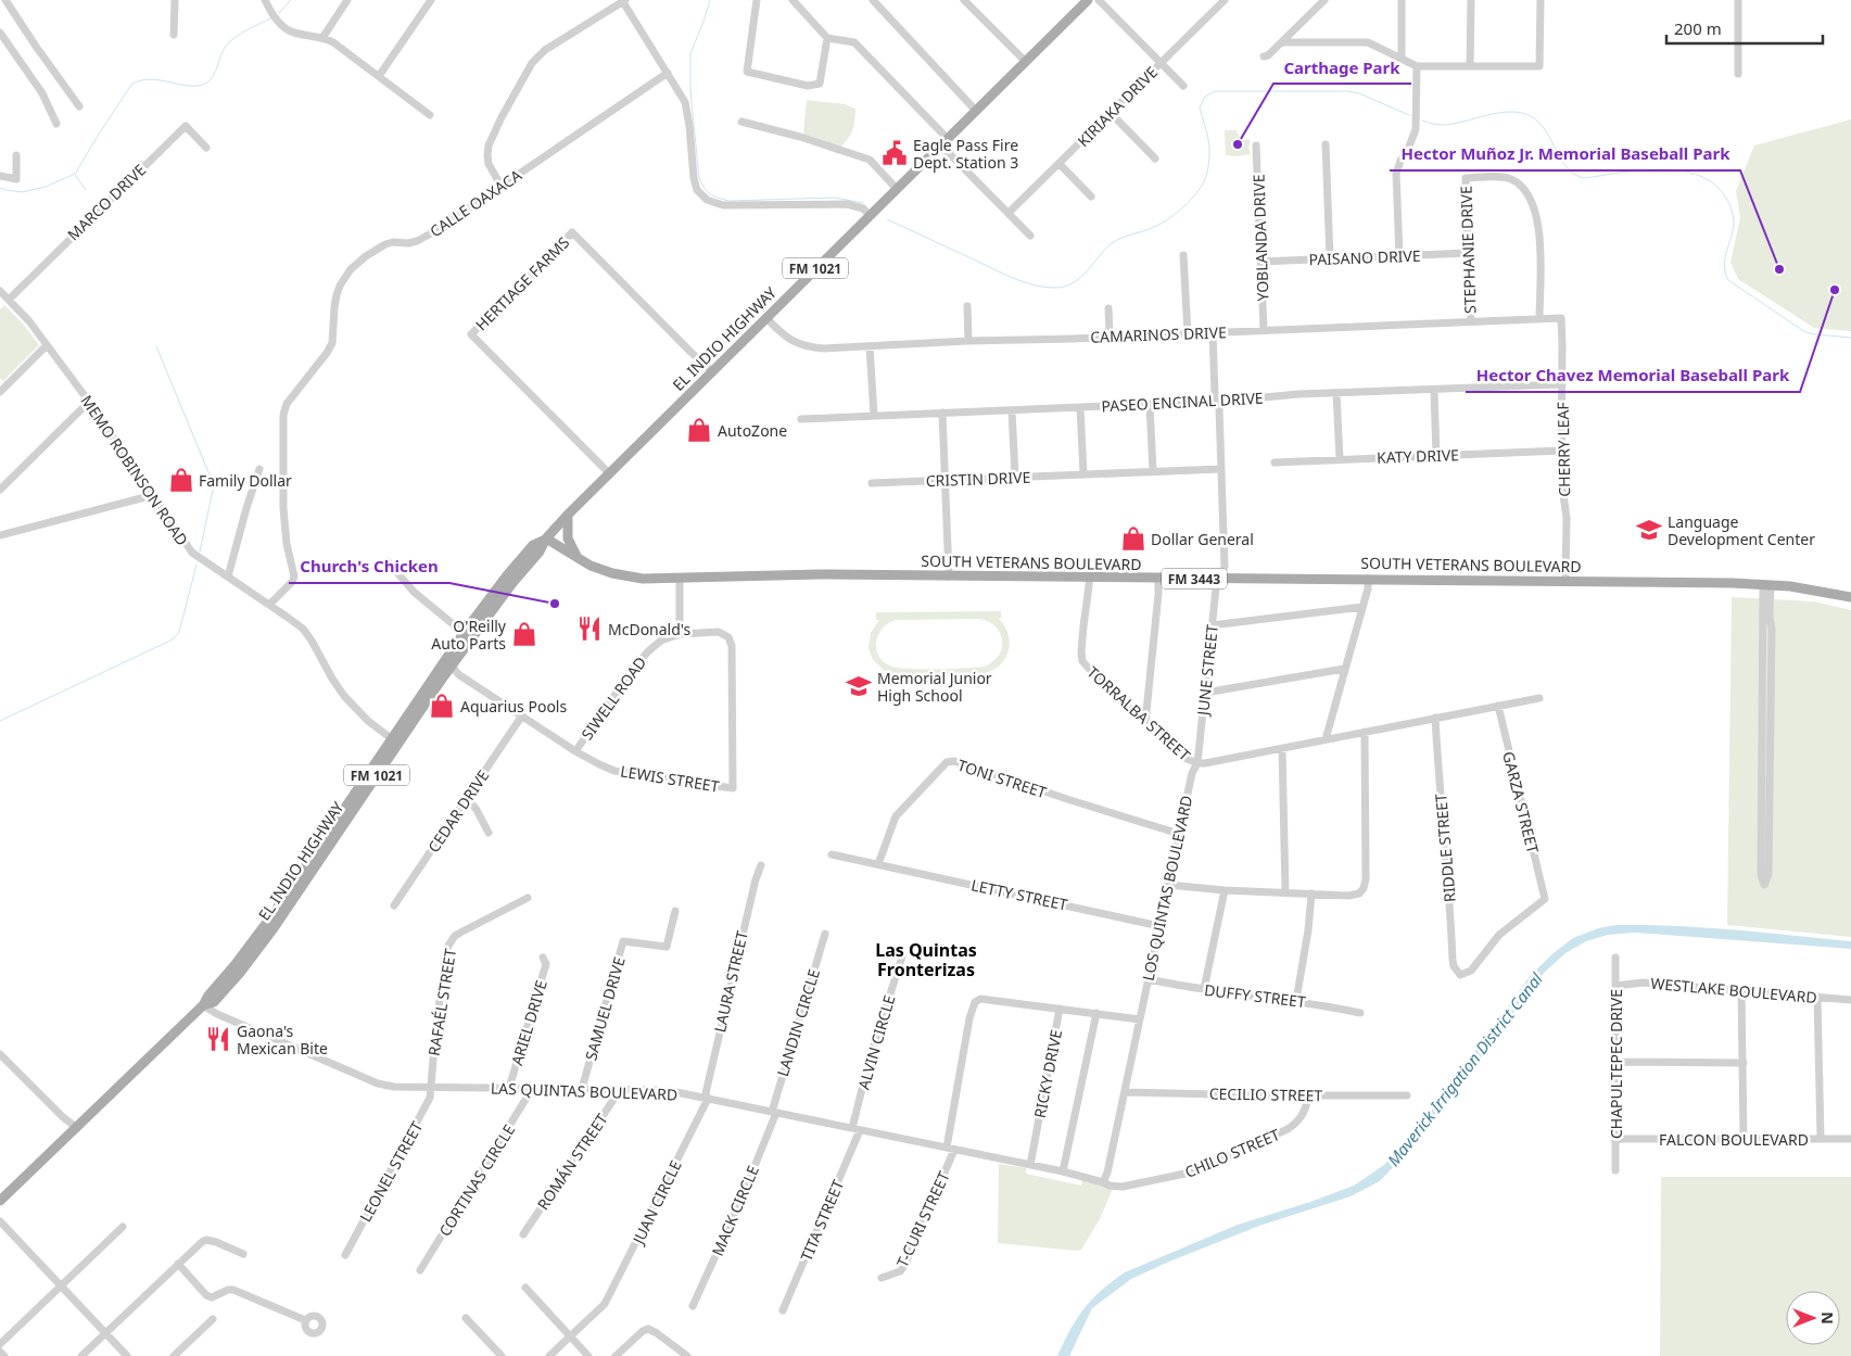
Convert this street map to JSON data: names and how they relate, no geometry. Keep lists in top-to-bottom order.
{
  "streets": {
    "main road": [
      "FM 1021",
      "EL INDIO HIGHWAY",
      "SOUTH VETERANS BOULEVARD",
      "FM 3443"
    ],
    "street": [
      "KIRIAKA DRIVE",
      "MARCO DRIVE",
      "CALLE OAXACA",
      "YOBLANDA DRIVE",
      "STEPHANIE DRIVE",
      "PAISANO DRIVE",
      "HERTIAGE FARMS",
      "CAMARINOS DRIVE",
      "PASEO ENCINAL DRIVE",
      "CHERRY LEAF",
      "KATY DRIVE",
      "MEMO ROBINSON ROAD",
      "CRISTIN DRIVE",
      "JUNE STREET",
      "SIWELL ROAD",
      "TORRALBA STREET",
      "LEWIS STREET",
      "TONI STREET",
      "GARZA STREET",
      "CEDAR DRIVE",
      "RIDDLE STREET",
      "LOS QUINTAS BOULEVARD",
      "LETTY STREET",
      "LAURA STREET",
      "WESTLAKE BOULEVARD",
      "DUFFY STREET",
      "RAFAÉL STREET",
      "SAMUEL DRIVE",
      "ARIEL DRIVE",
      "LANDIN CIRCLE",
      "ALVIN CIRCLE",
      "CHAPULTEPEC DRIVE",
      "RICKY DRIVE",
      "LAS QUINTAS BOULEVARD",
      "CECILIO STREET",
      "FALCON BOULEVARD",
      "CHILO STREET",
      "ROMÁN STREET",
      "LEONEL STREET",
      "CORTINAS CIRCLE",
      "JUAN CIRCLE",
      "MACK CIRCLE",
      "T-CURI STREET",
      "TITA STREET"
    ]
  },
  "crossings": [
    ["MARCO DRIVE", "MEMO ROBINSON ROAD"],
    ["CALLE OAXACA", "MEMO ROBINSON ROAD"],
    ["YOBLANDA DRIVE", "PAISANO DRIVE"],
    ["YOBLANDA DRIVE", "CAMARINOS DRIVE"],
    ["STEPHANIE DRIVE", "PAISANO DRIVE"],
    ["STEPHANIE DRIVE", "CAMARINOS DRIVE"],
    ["HERTIAGE FARMS", "EL INDIO HIGHWAY"],
    ["CAMARINOS DRIVE", "EL INDIO HIGHWAY"],
    ["CAMARINOS DRIVE", "CHERRY LEAF"],
    ["CAMARINOS DRIVE", "JUNE STREET"],
    ["EL INDIO HIGHWAY", "MEMO ROBINSON ROAD"],
    ["EL INDIO HIGHWAY", "SOUTH VETERANS BOULEVARD"],
    ["EL INDIO HIGHWAY", "LEWIS STREET"],
    ["EL INDIO HIGHWAY", "LAS QUINTAS BOULEVARD"],
    ["PASEO ENCINAL DRIVE", "CHERRY LEAF"],
    ["PASEO ENCINAL DRIVE", "JUNE STREET"],
    ["CHERRY LEAF", "KATY DRIVE"],
    ["CHERRY LEAF", "SOUTH VETERANS BOULEVARD"],
    ["CRISTIN DRIVE", "JUNE STREET"],
    ["SOUTH VETERANS BOULEVARD", "JUNE STREET"],
    ["SOUTH VETERANS BOULEVARD", "TORRALBA STREET"],
    ["JUNE STREET", "TORRALBA STREET"],
    ["JUNE STREET", "LOS QUINTAS BOULEVARD"],
    ["SIWELL ROAD", "LEWIS STREET"],
    ["TORRALBA STREET", "LOS QUINTAS BOULEVARD"],
    ["LEWIS STREET", "CEDAR DRIVE"],
    ["TONI STREET", "LOS QUINTAS BOULEVARD"],
    ["TONI STREET", "LETTY STREET"],
    ["GARZA STREET", "RIDDLE STREET"],
    ["LOS QUINTAS BOULEVARD", "LETTY STREET"],
    ["LOS QUINTAS BOULEVARD", "DUFFY STREET"],
    ["LOS QUINTAS BOULEVARD", "LAS QUINTAS BOULEVARD"],
    ["LOS QUINTAS BOULEVARD", "CECILIO STREET"],
    ["LOS QUINTAS BOULEVARD", "CHILO STREET"],
    ["LAURA STREET", "LAS QUINTAS BOULEVARD"],
    ["LAURA STREET", "JUAN CIRCLE"],
    ["WESTLAKE BOULEVARD", "CHAPULTEPEC DRIVE"],
    ["RAFAÉL STREET", "LAS QUINTAS BOULEVARD"],
    ["RAFAÉL STREET", "LEONEL STREET"],
    ["SAMUEL DRIVE", "LAS QUINTAS BOULEVARD"],
    ["ARIEL DRIVE", "LAS QUINTAS BOULEVARD"],
    ["LANDIN CIRCLE", "LAS QUINTAS BOULEVARD"],
    ["LANDIN CIRCLE", "MACK CIRCLE"],
    ["ALVIN CIRCLE", "LAS QUINTAS BOULEVARD"],
    ["ALVIN CIRCLE", "TITA STREET"],
    ["CHAPULTEPEC DRIVE", "FALCON BOULEVARD"],
    ["RICKY DRIVE", "LAS QUINTAS BOULEVARD"],
    ["RICKY DRIVE", "T-CURI STREET"],
    ["LAS QUINTAS BOULEVARD", "CHILO STREET"],
    ["LAS QUINTAS BOULEVARD", "ROMÁN STREET"],
    ["LAS QUINTAS BOULEVARD", "LEONEL STREET"],
    ["LAS QUINTAS BOULEVARD", "CORTINAS CIRCLE"],
    ["LAS QUINTAS BOULEVARD", "JUAN CIRCLE"],
    ["LAS QUINTAS BOULEVARD", "MACK CIRCLE"],
    ["LAS QUINTAS BOULEVARD", "T-CURI STREET"],
    ["LAS QUINTAS BOULEVARD", "TITA STREET"],
    ["CECILIO STREET", "CHILO STREET"]
  ],
  "districts": ["Las Quintas Fronterizas"],
  "water": ["Maverick Irrigation District Canal"],
  "places": {
    "other": [
      "Carthage Park",
      "Hector Muñoz Jr. Memorial Baseball Park",
      "Hector Chavez Memorial Baseball Park",
      "Church's Chicken"
    ],
    "public building": ["Eagle Pass Fire Dept. Station 3"],
    "shop": [
      "AutoZone",
      "Family Dollar",
      "Dollar General",
      "O'Reilly Auto Parts",
      "Aquarius Pools"
    ],
    "school or university": ["Language Development Center", "Memorial Junior High School"],
    "restaurant": ["McDonald's", "Gaona's Mexican Bite"]
  },
  "scale_bar": "200 m",
  "north": "right"
}
